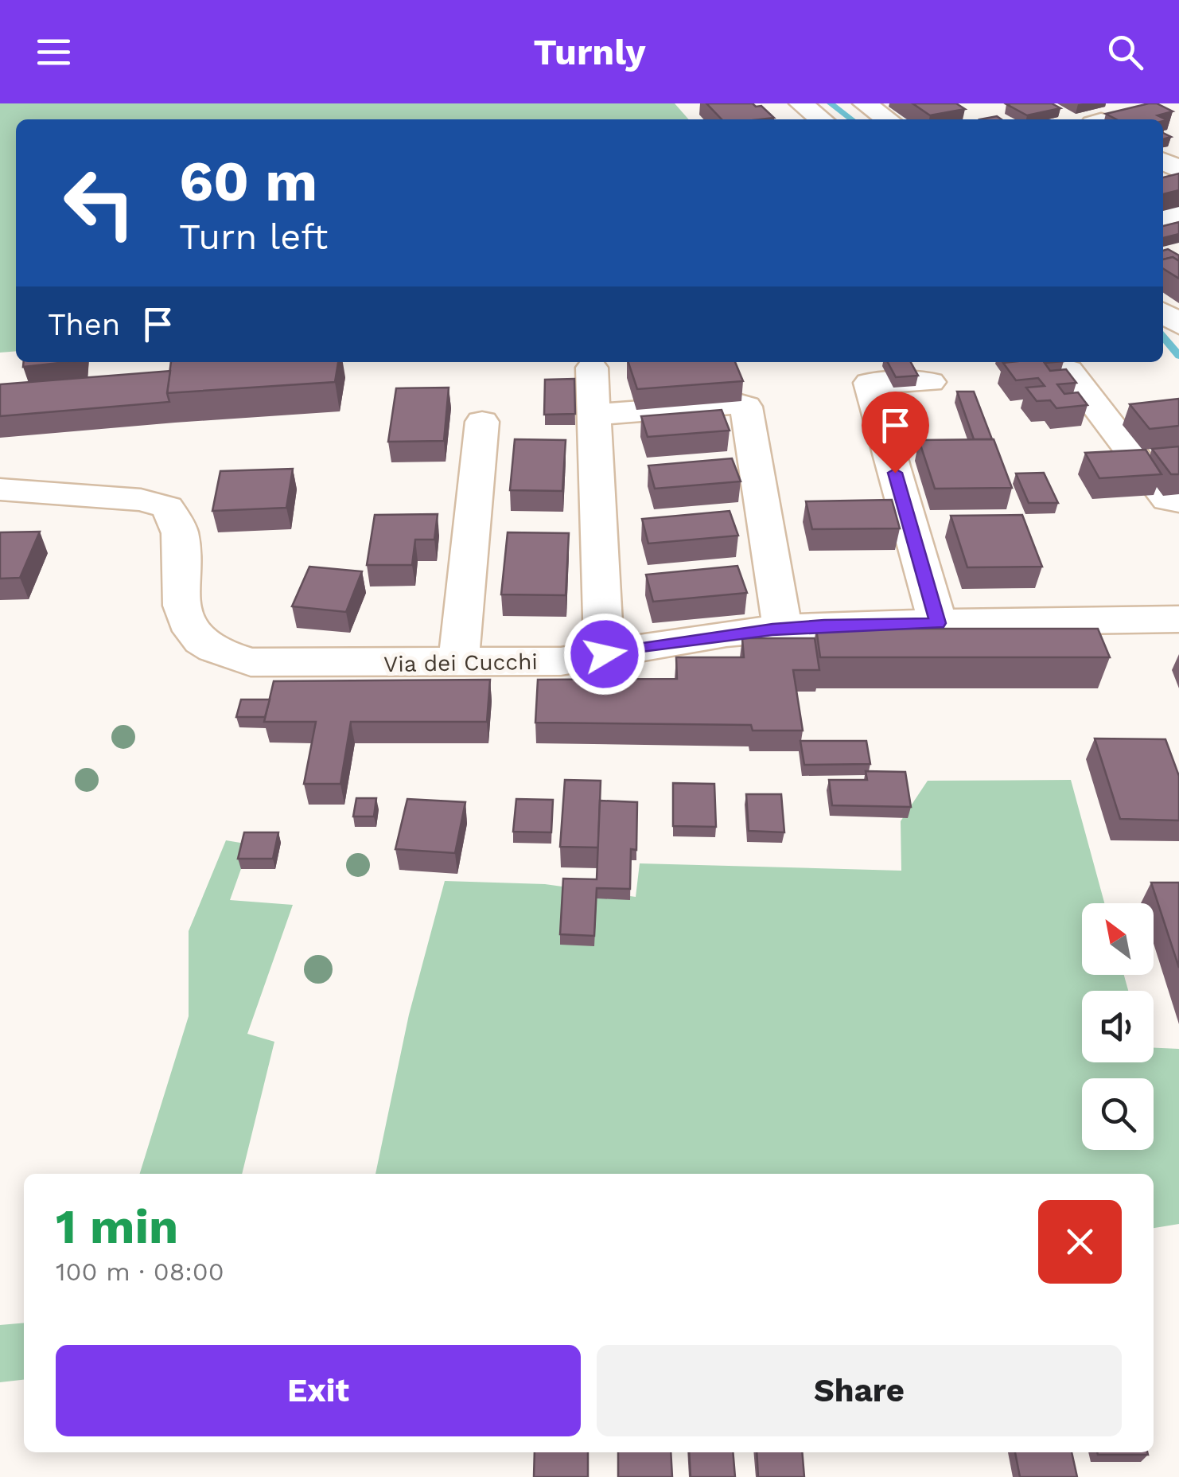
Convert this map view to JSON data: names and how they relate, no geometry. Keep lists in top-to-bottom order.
{
  "streets": {
    "street": ["Via dei Cucchi"]
  },
  "north": "top left",
  "page": {
    "header": "Turnly",
    "turn": ["60 m", "Turn left"],
    "then": "Then",
    "heading": ["1 min", "100 m · 08:00"],
    "buttons": ["Exit", "Share"]
  }
}
